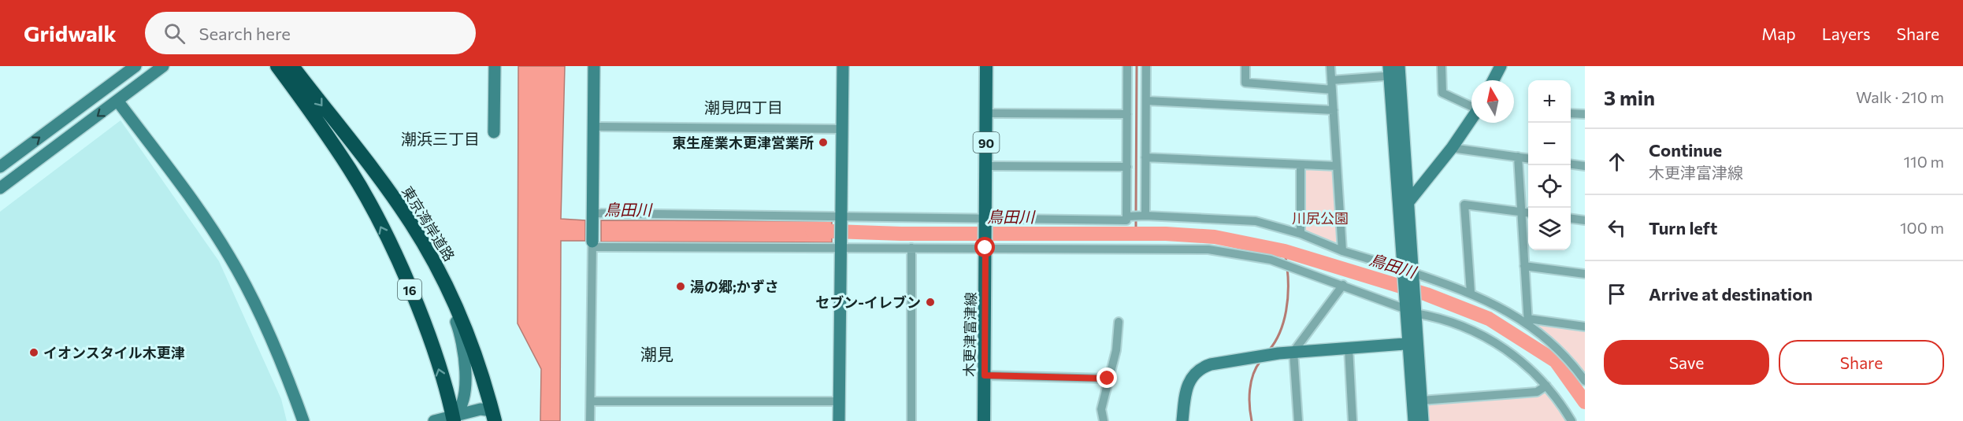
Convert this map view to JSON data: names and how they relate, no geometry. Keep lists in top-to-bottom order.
{
  "streets": {
    "highway": ["東京湾岸道路", "16"],
    "main road": ["90", "木更津富津線"]
  },
  "crossings": [
    ["90", "木更津富津線"]
  ],
  "districts": ["潮見四丁目", "潮浜三丁目", "潮見"],
  "water": ["鳥田川"],
  "parks": ["川尻公園"],
  "places": [
    "東生産業木更津営業所",
    "湯の郷;かずさ",
    "セブン-イレブン",
    "イオンスタイル木更津"
  ],
  "north": "top",
  "page": {
    "header": "Gridwalk",
    "search": "Search here",
    "nav": ["Map", "Layers", "Share"],
    "heading": ["3 min", "Walk · 210 m"],
    "map_buttons": ["+", "−"],
    "list": [
      ["Continue", "木更津富津線", "110 m"],
      ["Turn left", "100 m"],
      "Arrive at destination"
    ],
    "buttons": ["Save", "Share"]
  }
}
